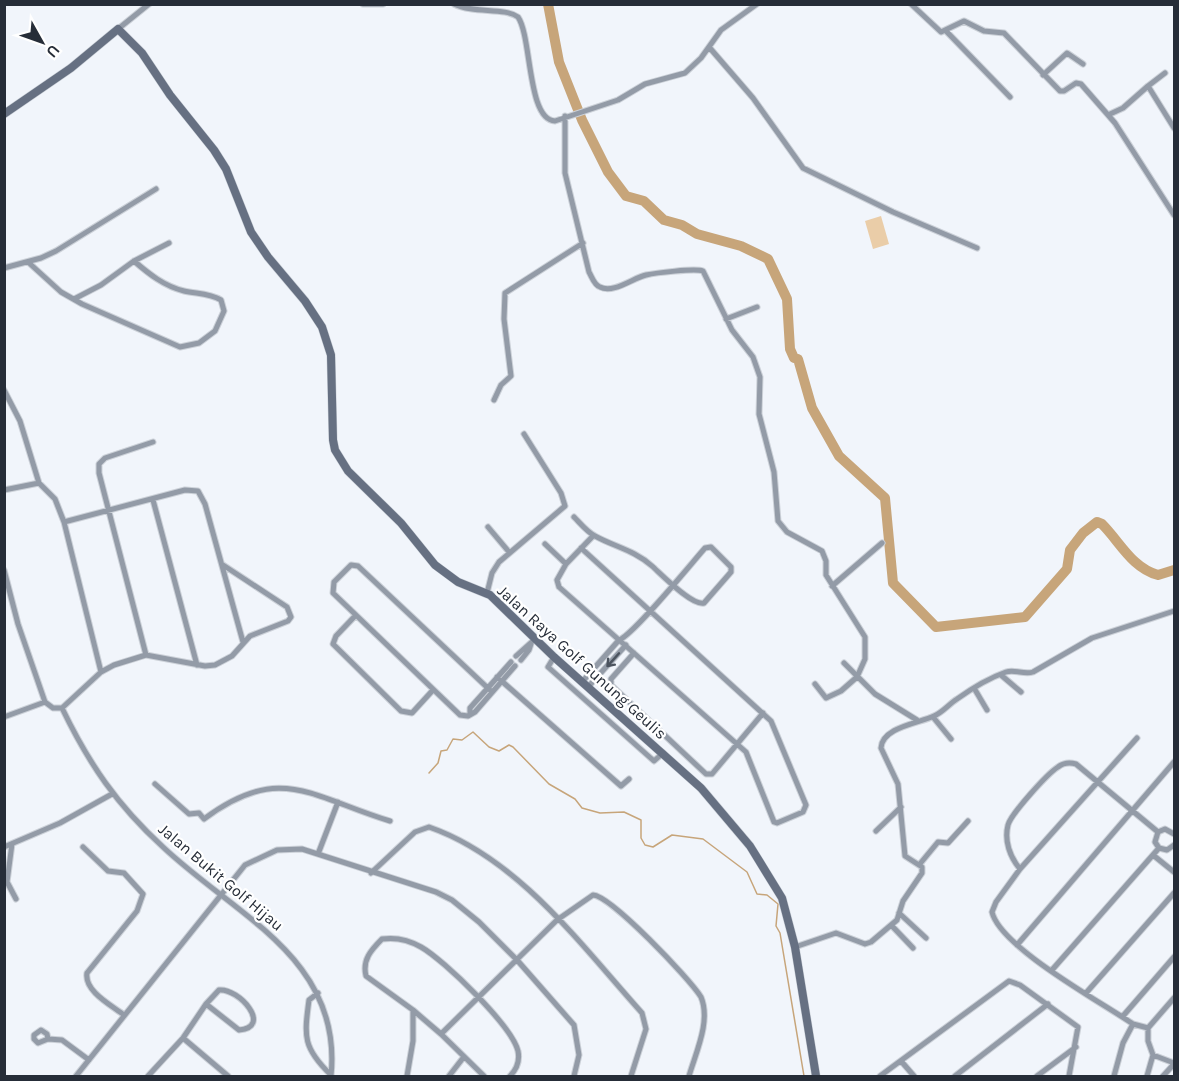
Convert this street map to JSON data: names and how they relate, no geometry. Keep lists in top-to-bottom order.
{
  "streets": {
    "main road": ["Jalan Raya Golf Gunung Geulis"],
    "street": ["Jalan Bukit Golf Hijau"]
  },
  "north": "bottom right"
}
